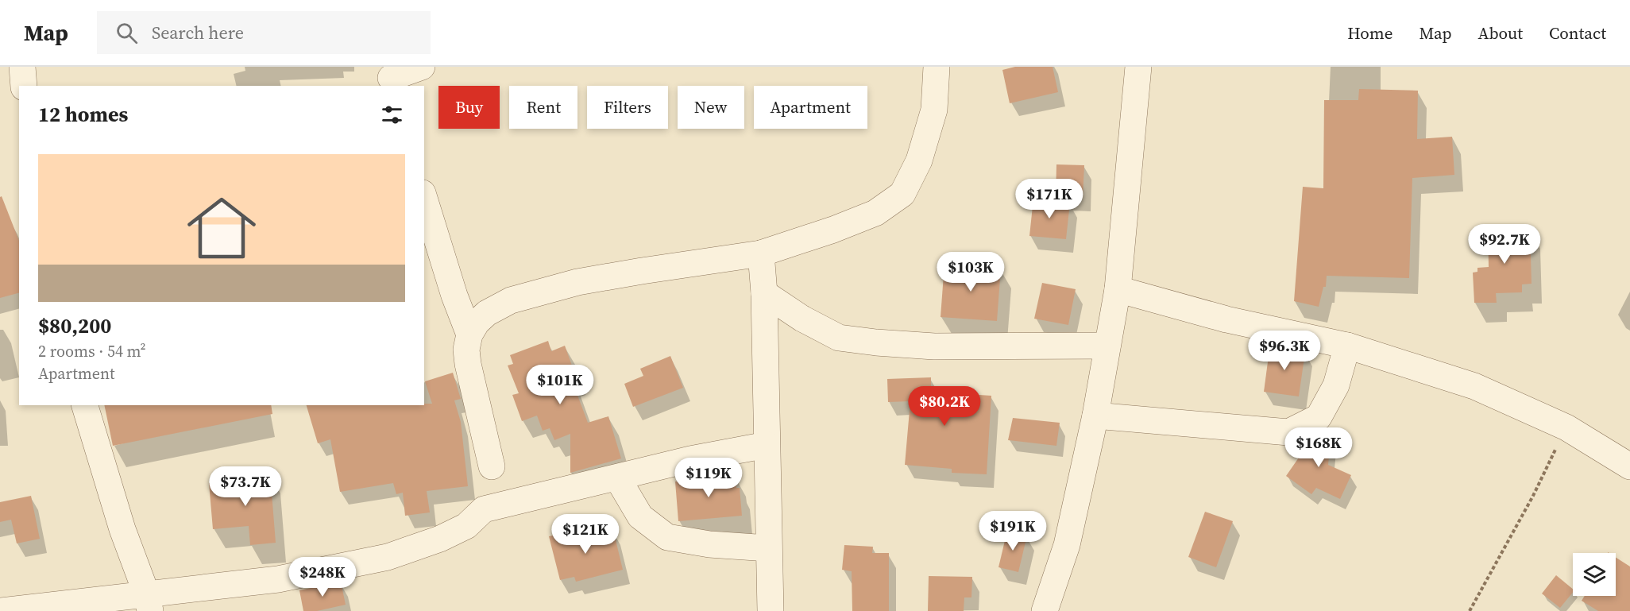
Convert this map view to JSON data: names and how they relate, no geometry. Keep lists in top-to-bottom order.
{
  "page": {
    "header": "Map",
    "search": "Search here",
    "nav": [
      "Home",
      "Map",
      "About",
      "Contact"
    ],
    "chip": [
      "Buy",
      "Rent",
      "Filters",
      "New",
      "Apartment"
    ],
    "heading": "12 homes",
    "list": [
      {
        "name": "$80,200",
        "note": "2 rooms · 54 m² · Apartment"
      }
    ],
    "price": [
      "$171K",
      "$92.7K",
      "$103K",
      "$96.3K",
      "$101K",
      "$80.2K",
      "$168K",
      "$119K",
      "$73.7K",
      "$191K",
      "$121K",
      "$248K"
    ]
  }
}
